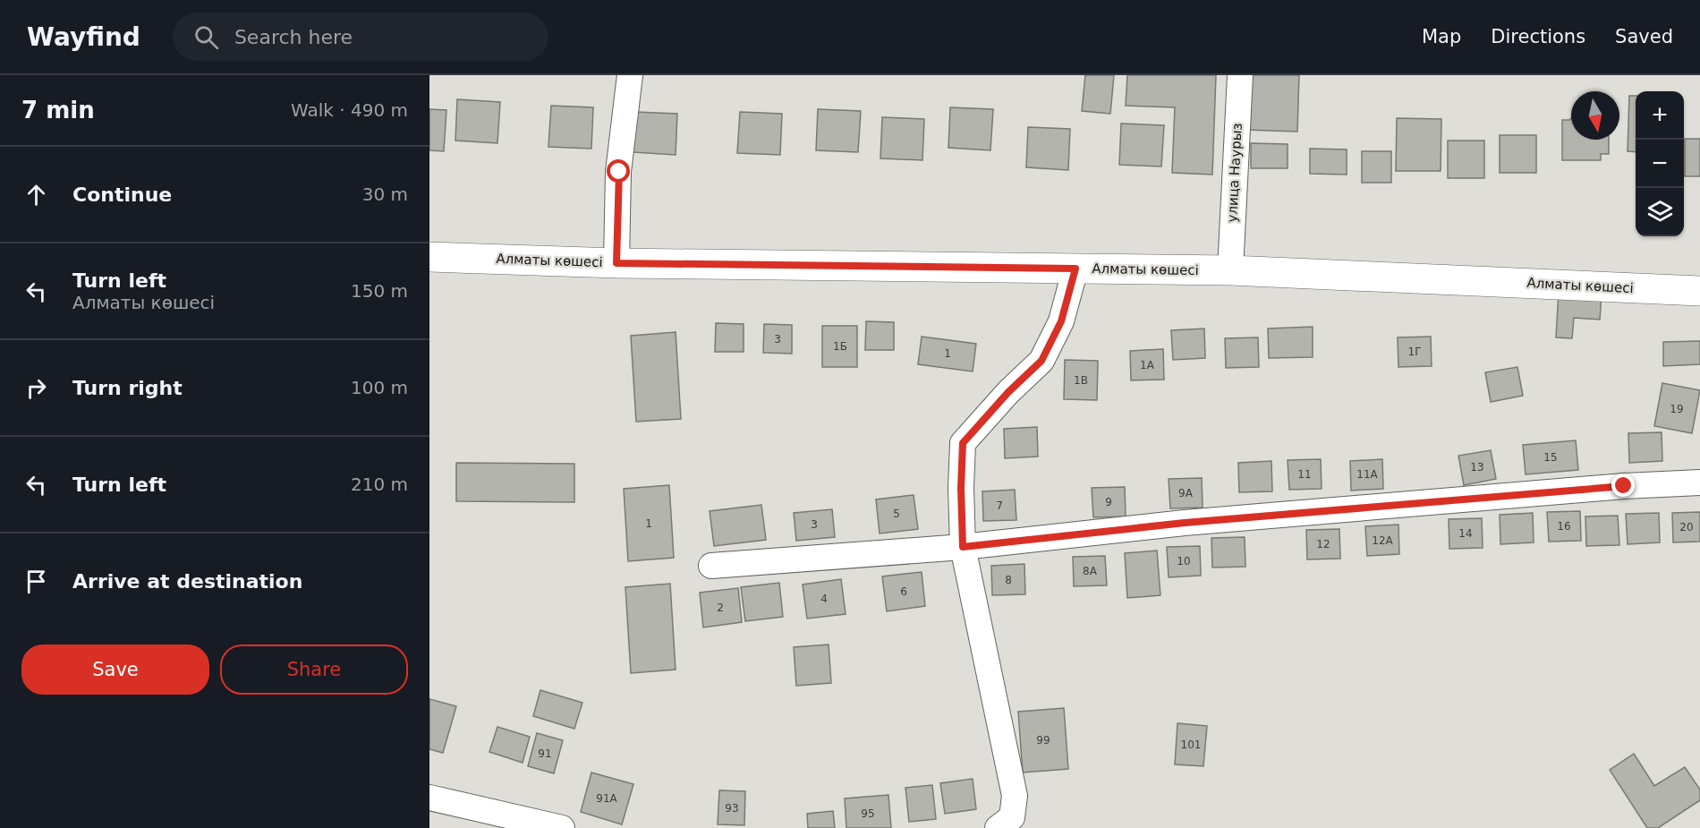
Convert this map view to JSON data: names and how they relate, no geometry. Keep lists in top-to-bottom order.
{
  "streets": {
    "main road": ["Алматы көшесі"],
    "street": ["улица Наурыз"]
  },
  "crossings": [
    ["улица Наурыз", "Алматы көшесі"]
  ],
  "house_numbers": [
    "3",
    "1Б",
    "1Г",
    "1",
    "1А",
    "1В",
    "19",
    "15",
    "13",
    "11",
    "11А",
    "9А",
    "9",
    "7",
    "5",
    "1",
    "3",
    "16",
    "20",
    "14",
    "12А",
    "12",
    "10",
    "8А",
    "8",
    "6",
    "4",
    "2",
    "99",
    "101",
    "91",
    "91А",
    "93",
    "95"
  ],
  "north": "bottom",
  "page": {
    "header": "Wayfind",
    "search": "Search here",
    "nav": ["Map", "Directions", "Saved"],
    "heading": ["7 min", "Walk · 490 m"],
    "map_buttons": ["+", "−"],
    "list": [
      ["Continue", "30 m"],
      ["Turn left", "Алматы көшесі", "150 m"],
      ["Turn right", "100 m"],
      ["Turn left", "210 m"],
      "Arrive at destination"
    ],
    "buttons": ["Save", "Share"]
  }
}
